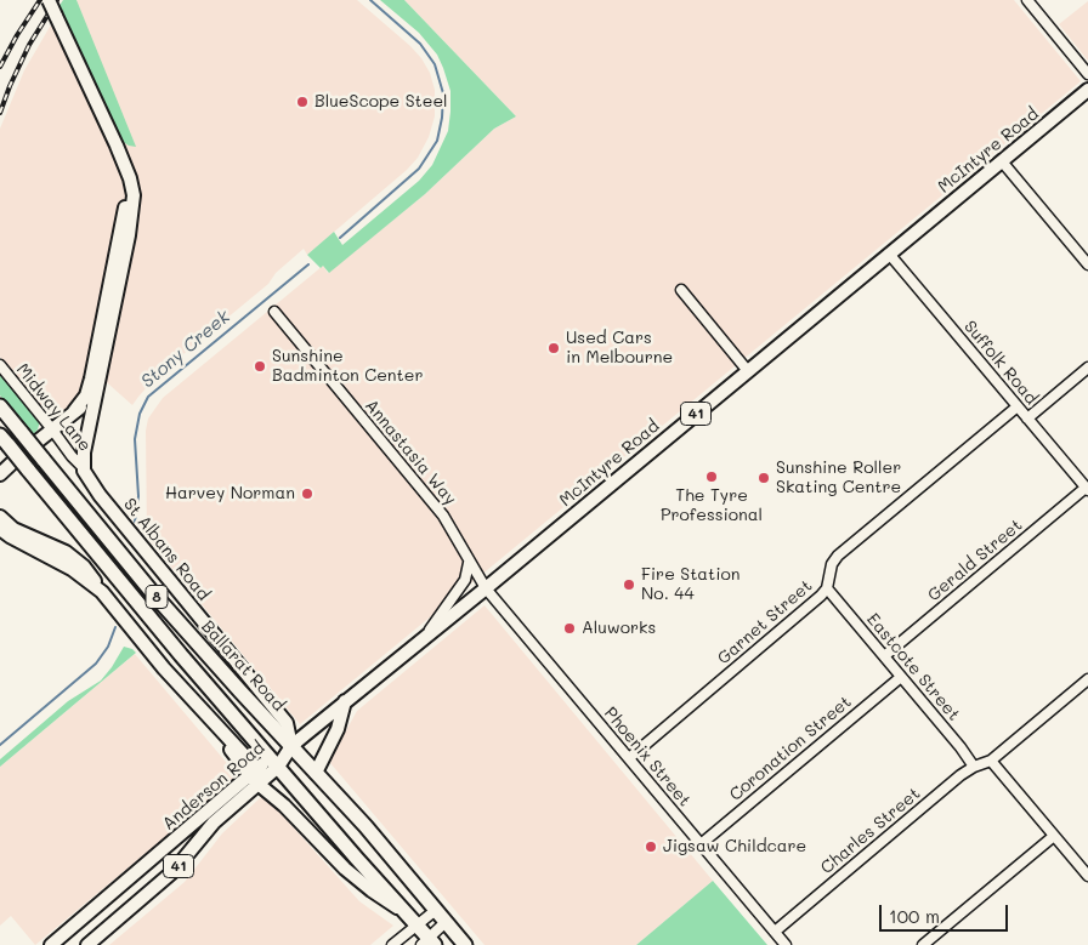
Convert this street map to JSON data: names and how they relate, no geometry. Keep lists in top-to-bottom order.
{
  "streets": {
    "highway": ["8", "Ballarat Road"],
    "main road": [
      "McIntyre Road",
      "41",
      "St Albans Road",
      "Anderson Road"
    ],
    "street": [
      "Suffolk Road",
      "Midway Lane",
      "Annastasia Way",
      "Gerald Street",
      "Garnet Street",
      "Eastcote Street",
      "Coronation Street",
      "Phoenix Street",
      "Charles Street"
    ]
  },
  "crossings": [
    ["McIntyre Road", "Suffolk Road"],
    ["McIntyre Road", "Annastasia Way"],
    ["McIntyre Road", "St Albans Road"],
    ["McIntyre Road", "Ballarat Road"],
    ["McIntyre Road", "Phoenix Street"],
    ["McIntyre Road", "Anderson Road"],
    ["Suffolk Road", "Gerald Street"],
    ["Suffolk Road", "Garnet Street"],
    ["Midway Lane", "St Albans Road"],
    ["Annastasia Way", "Phoenix Street"],
    ["St Albans Road", "Ballarat Road"],
    ["St Albans Road", "Anderson Road"],
    ["Gerald Street", "Eastcote Street"],
    ["8", "Anderson Road"],
    ["Garnet Street", "Eastcote Street"],
    ["Garnet Street", "Phoenix Street"],
    ["Ballarat Road", "Anderson Road"],
    ["Eastcote Street", "Coronation Street"],
    ["Eastcote Street", "Charles Street"],
    ["Coronation Street", "Phoenix Street"],
    ["Phoenix Street", "Charles Street"]
  ],
  "water": ["Stony Creek"],
  "places": [
    "BlueScope Steel",
    "Used Cars in Melbourne",
    "Sunshine Badminton Center",
    "The Tyre Professional",
    "Sunshine Roller Skating Centre",
    "Harvey Norman",
    "Fire Station No. 44",
    "Aluworks",
    "Jigsaw Childcare"
  ],
  "scale_bar": "100 m"
}
